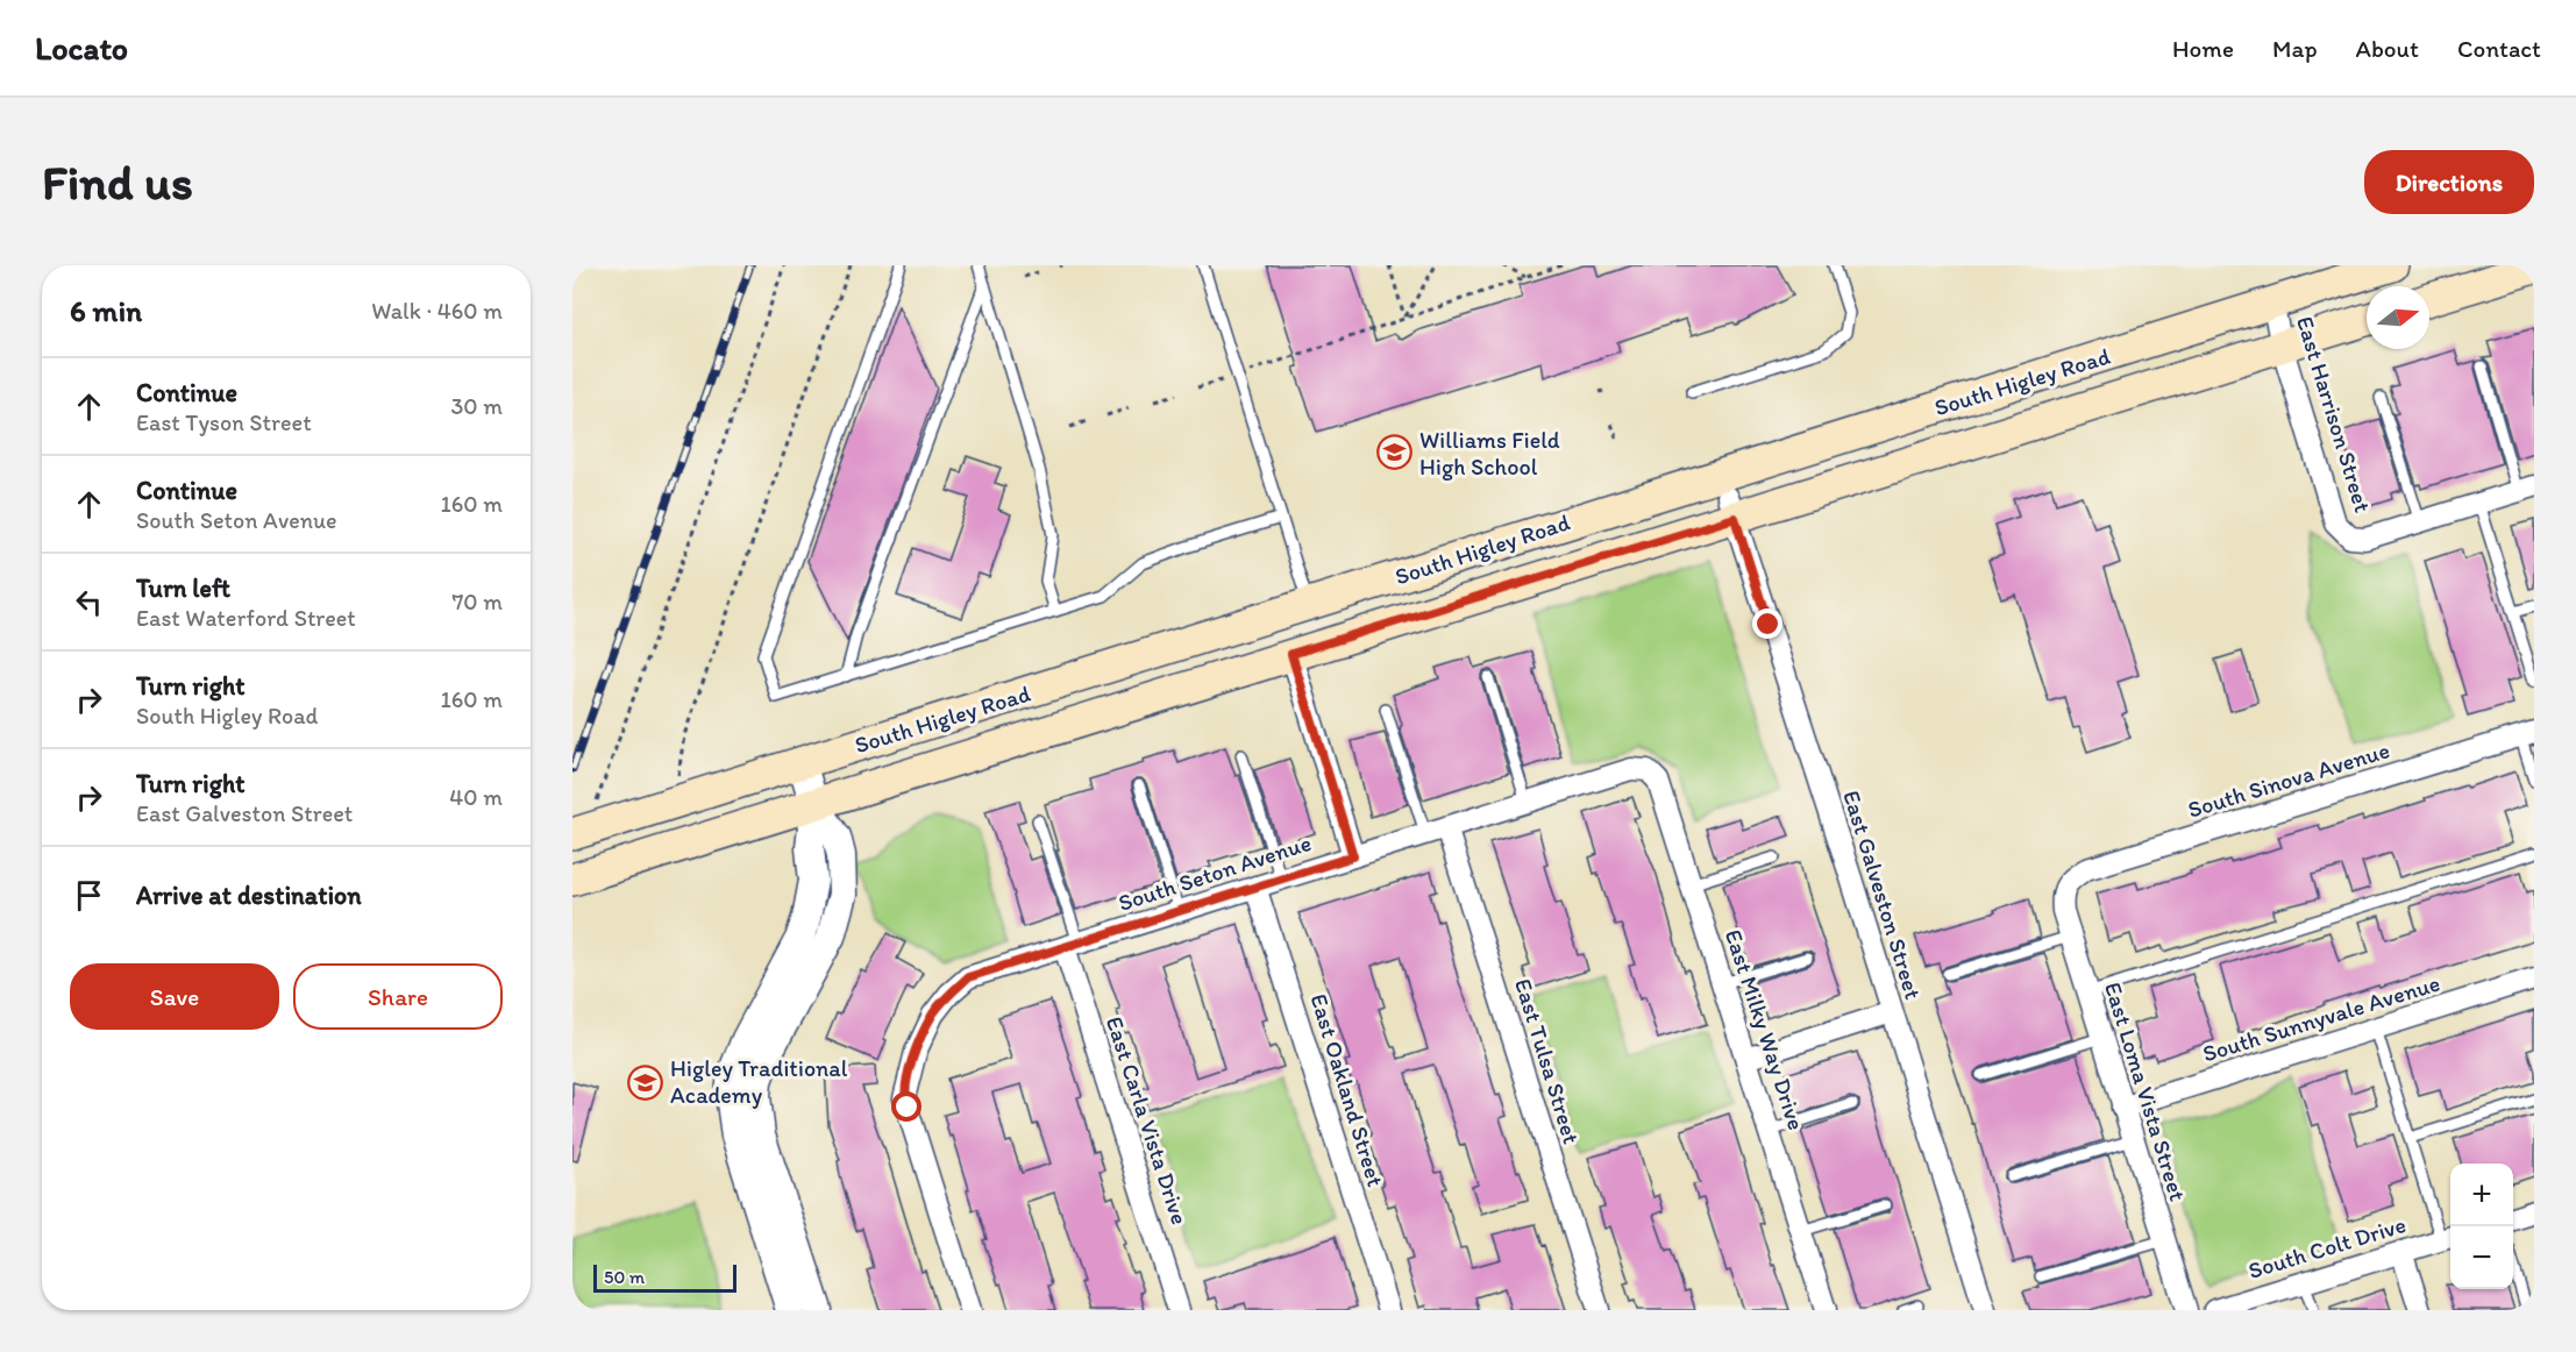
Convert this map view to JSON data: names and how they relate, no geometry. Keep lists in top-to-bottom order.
{
  "streets": {
    "main road": ["South Higley Road"],
    "street": [
      "East Harrison Street",
      "South Sinova Avenue",
      "South Seton Avenue",
      "East Galveston Street",
      "South Sunnyvale Avenue",
      "East Milky Way Drive",
      "East Tulsa Street",
      "East Oakland Street",
      "East Loma Vista Street",
      "East Carla Vista Drive",
      "South Colt Drive"
    ]
  },
  "crossings": [
    ["South Higley Road", "East Harrison Street"],
    ["South Higley Road", "East Galveston Street"],
    ["South Sinova Avenue", "East Loma Vista Street"],
    ["South Seton Avenue", "East Milky Way Drive"],
    ["South Seton Avenue", "East Tulsa Street"],
    ["South Seton Avenue", "East Oakland Street"],
    ["South Seton Avenue", "East Carla Vista Drive"],
    ["South Sunnyvale Avenue", "East Loma Vista Street"]
  ],
  "places": {
    "school or university": ["Williams Field High School", "Higley Traditional Academy"]
  },
  "scale_bar": "50 m",
  "north": "right",
  "page": {
    "header": "Locato",
    "nav": [
      "Home",
      "Map",
      "About",
      "Contact"
    ],
    "buttons": [
      "Directions",
      ["Save", "Share"]
    ],
    "title": "Find us",
    "heading": ["6 min", "Walk · 460 m"],
    "list": [
      ["Continue", "East Tyson Street", "30 m"],
      ["Continue", "South Seton Avenue", "160 m"],
      ["Turn left", "East Waterford Street", "70 m"],
      ["Turn right", "South Higley Road", "160 m"],
      ["Turn right", "East Galveston Street", "40 m"],
      "Arrive at destination"
    ],
    "map_buttons": ["+", "−"],
    "scale": "50 m"
  }
}
